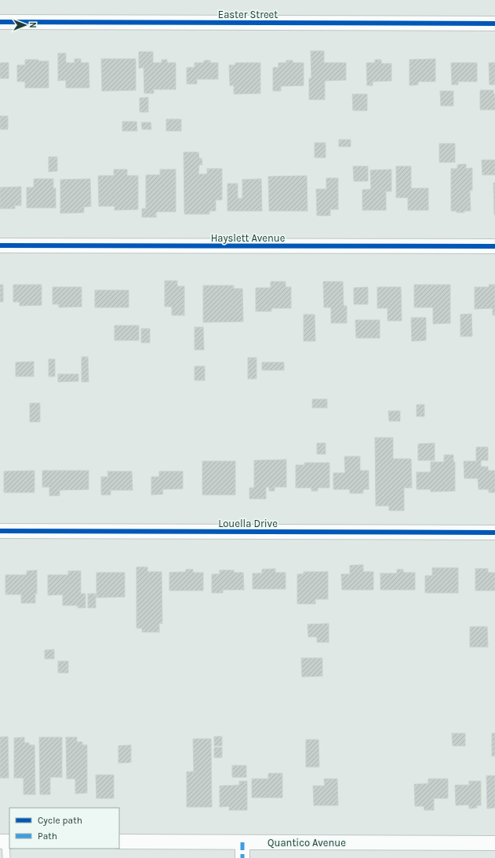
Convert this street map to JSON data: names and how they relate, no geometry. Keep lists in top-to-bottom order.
{
  "streets": {
    "street": [
      "Easter Street",
      "Hayslett Avenue",
      "Louella Drive",
      "Quantico Avenue"
    ]
  },
  "legend": ["Cycle path", "Path"],
  "north": "right"
}
